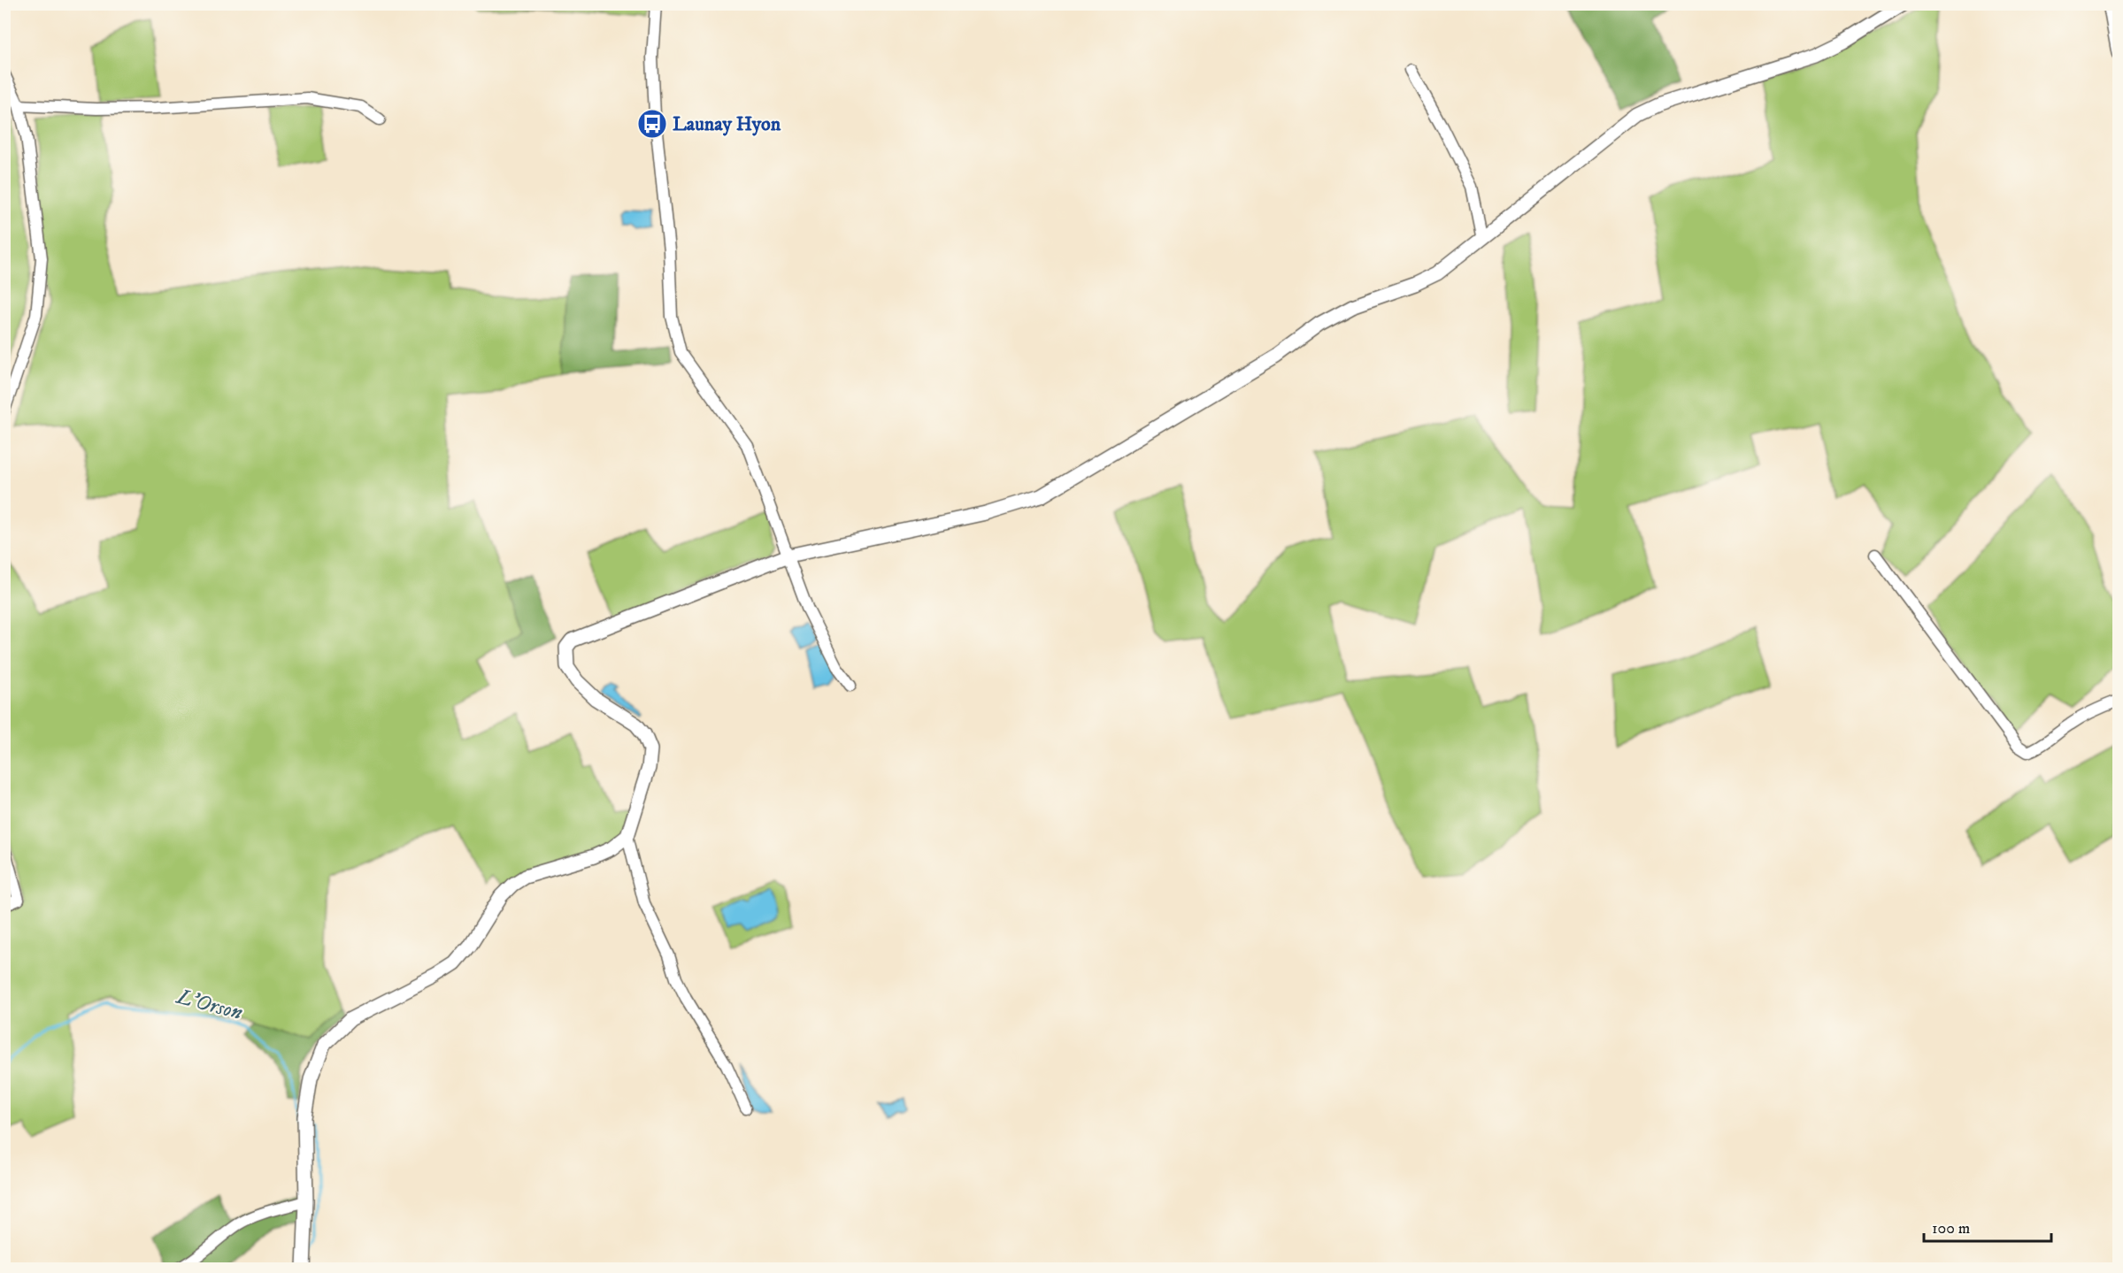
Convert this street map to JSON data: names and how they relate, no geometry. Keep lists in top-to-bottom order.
{
  "water": ["L’Orson"],
  "places": {
    "bus stop": ["Launay Hyon"]
  },
  "scale_bar": "100 m"
}
